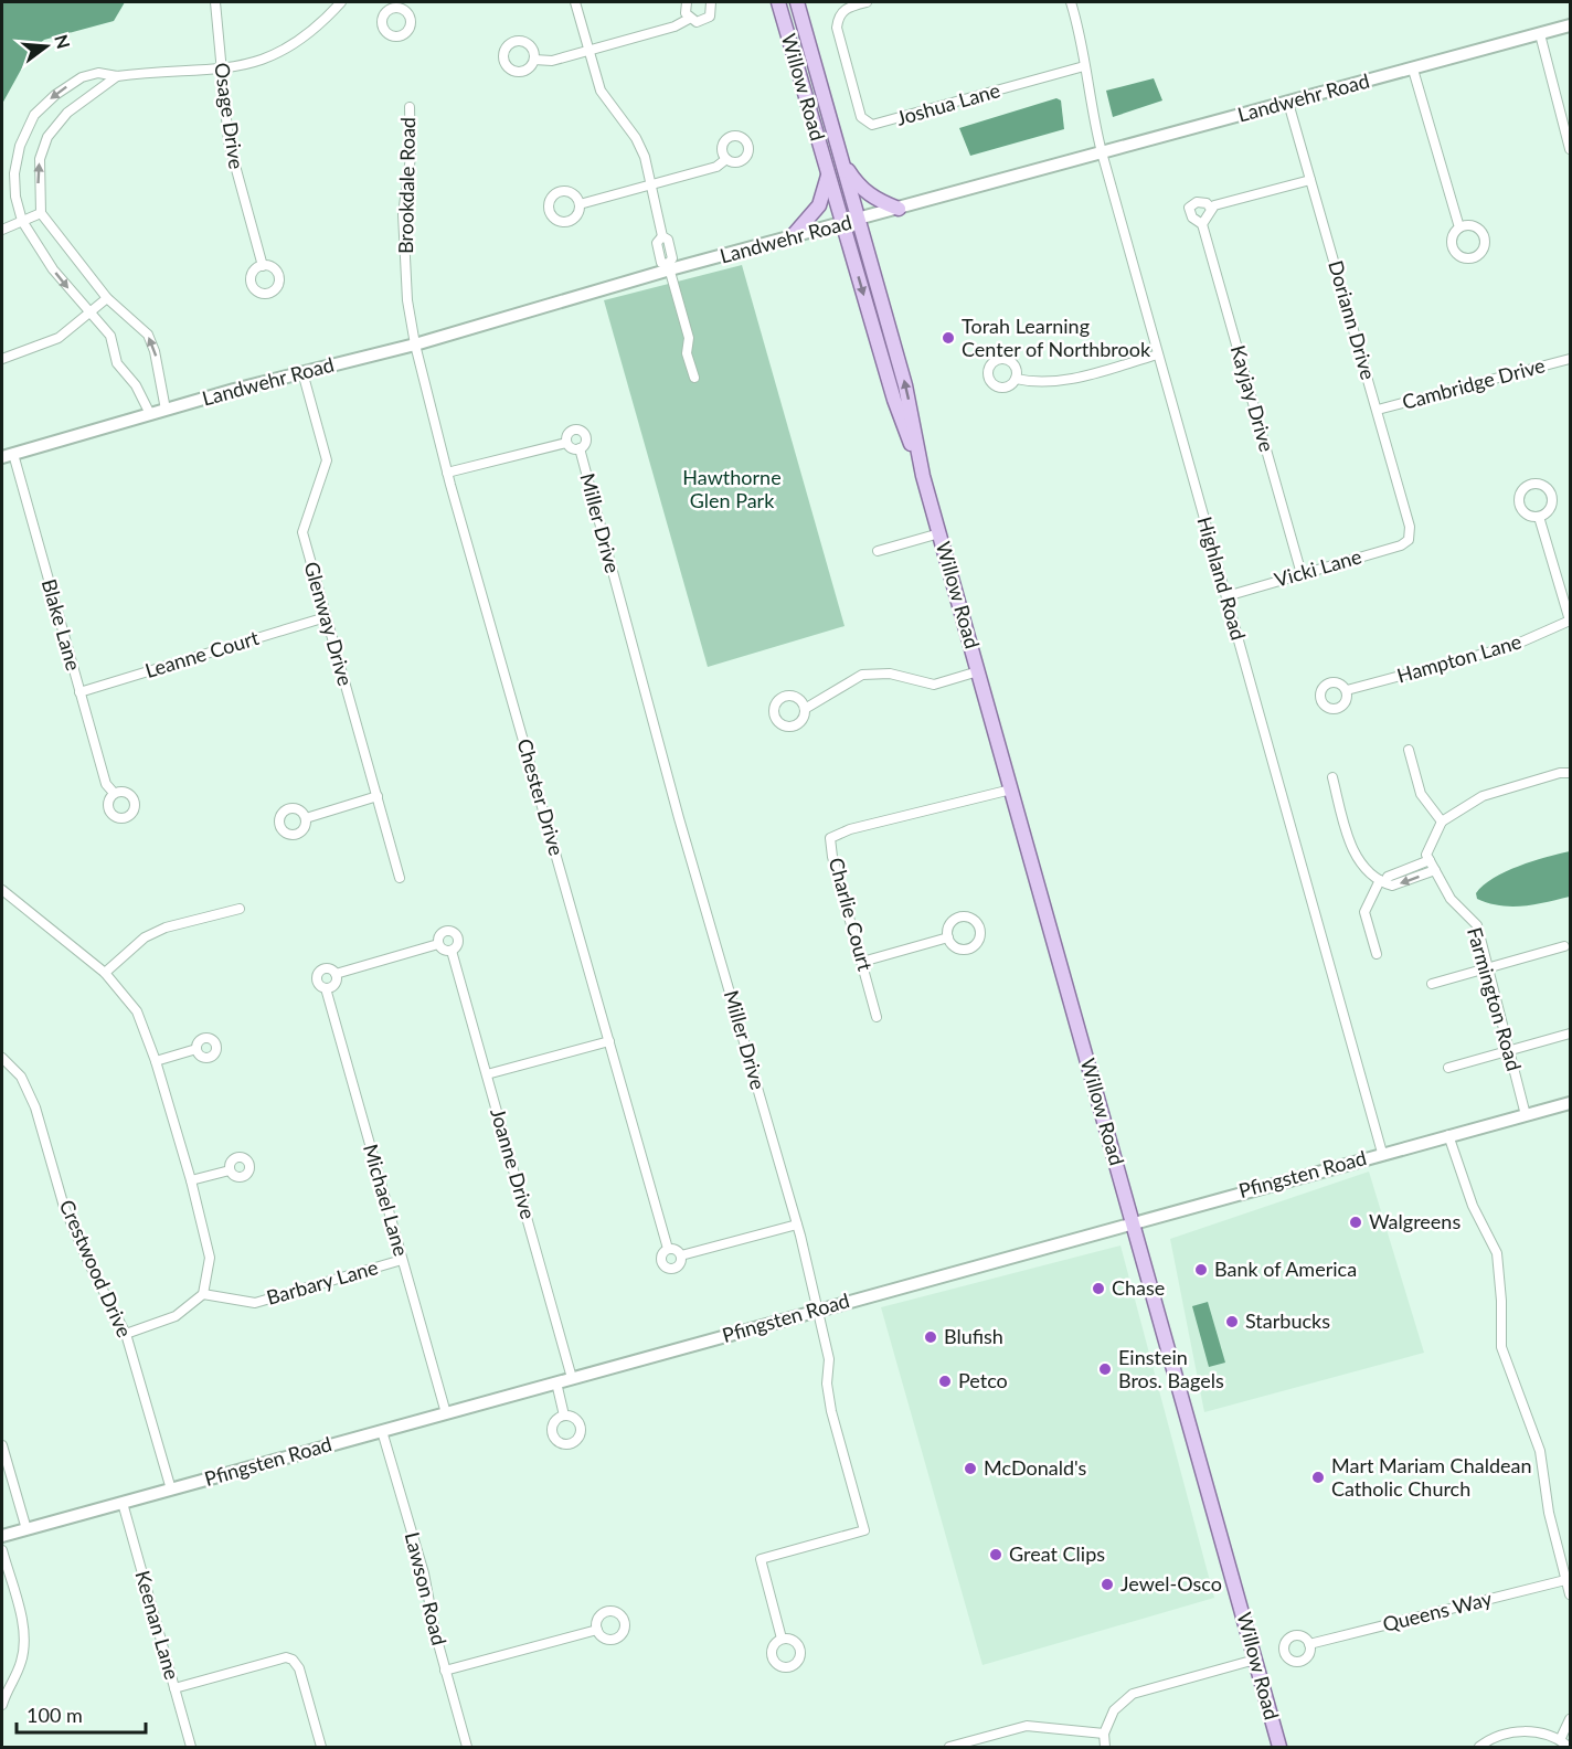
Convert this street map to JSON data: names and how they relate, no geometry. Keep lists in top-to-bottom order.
{
  "streets": {
    "main road": ["Willow Road", "Landwehr Road", "Pfingsten Road"],
    "street": [
      "Joshua Lane",
      "Osage Drive",
      "Brookdale Road",
      "Doriann Drive",
      "Cambridge Drive",
      "Kayjay Drive",
      "Miller Drive",
      "Vicki Lane",
      "Highland Road",
      "Glenway Drive",
      "Blake Lane",
      "Leanne Court",
      "Hampton Lane",
      "Chester Drive",
      "Charlie Court",
      "Farmington Road",
      "Joanne Drive",
      "Michael Lane",
      "Crestwood Drive",
      "Barbary Lane",
      "Lawson Road",
      "Queens Way",
      "Keenan Lane"
    ]
  },
  "crossings": [
    ["Willow Road", "Landwehr Road"],
    ["Willow Road", "Charlie Court"],
    ["Willow Road", "Pfingsten Road"],
    ["Landwehr Road", "Brookdale Road"],
    ["Landwehr Road", "Doriann Drive"],
    ["Landwehr Road", "Highland Road"],
    ["Landwehr Road", "Glenway Drive"],
    ["Landwehr Road", "Blake Lane"],
    ["Landwehr Road", "Chester Drive"],
    ["Joshua Lane", "Highland Road"],
    ["Brookdale Road", "Chester Drive"],
    ["Doriann Drive", "Cambridge Drive"],
    ["Doriann Drive", "Kayjay Drive"],
    ["Doriann Drive", "Vicki Lane"],
    ["Kayjay Drive", "Vicki Lane"],
    ["Miller Drive", "Pfingsten Road"],
    ["Vicki Lane", "Highland Road"],
    ["Highland Road", "Pfingsten Road"],
    ["Glenway Drive", "Leanne Court"],
    ["Blake Lane", "Leanne Court"],
    ["Farmington Road", "Pfingsten Road"],
    ["Joanne Drive", "Pfingsten Road"],
    ["Pfingsten Road", "Michael Lane"],
    ["Pfingsten Road", "Crestwood Drive"],
    ["Pfingsten Road", "Lawson Road"],
    ["Pfingsten Road", "Keenan Lane"],
    ["Michael Lane", "Barbary Lane"]
  ],
  "parks": ["Hawthorne Glen Park"],
  "places": [
    "Torah Learning Center of Northbrook",
    "Walgreens",
    "Bank of America",
    "Chase",
    "Starbucks",
    "Blufish",
    "Einstein Bros. Bagels",
    "Petco",
    "McDonald's",
    "Mart Mariam Chaldean Catholic Church",
    "Great Clips",
    "Jewel-Osco"
  ],
  "scale_bar": "100 m",
  "north": "right"
}
